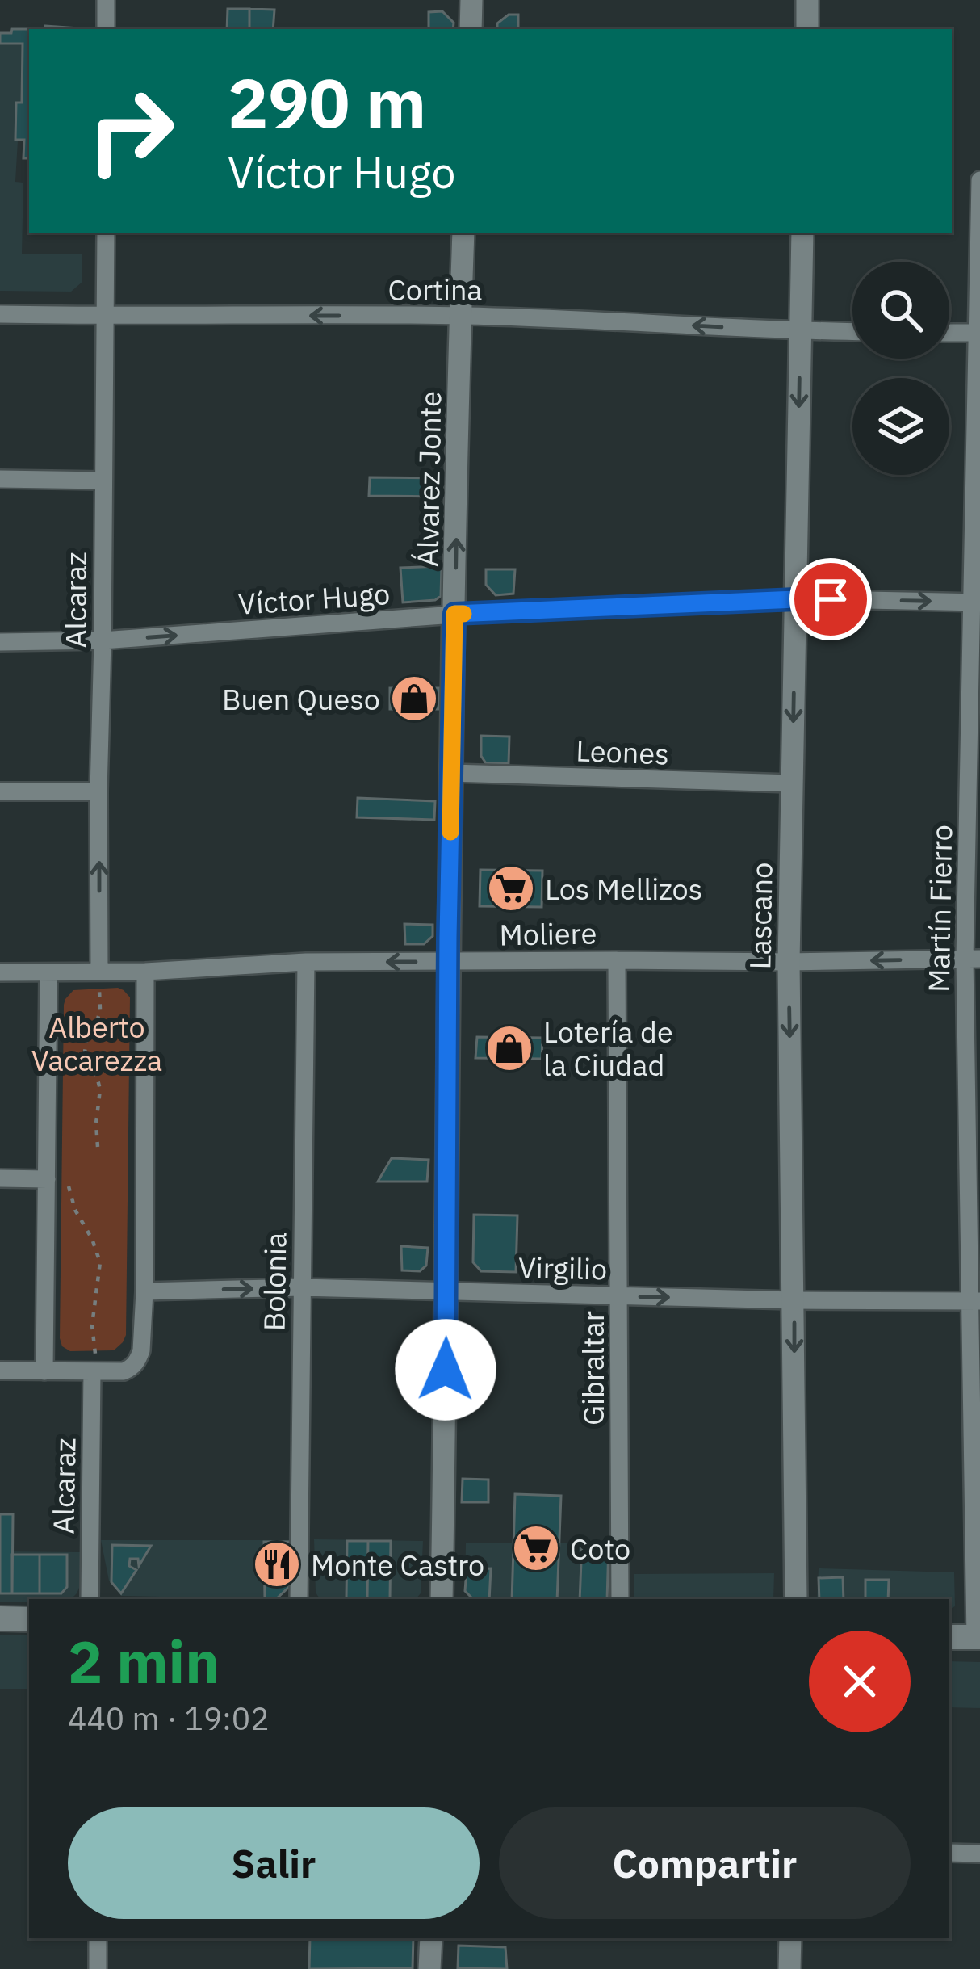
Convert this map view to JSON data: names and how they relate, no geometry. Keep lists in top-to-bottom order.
{
  "streets": {
    "street": [
      "Cortina",
      "Álvarez Jonte",
      "Víctor Hugo",
      "Alcaraz",
      "Leones",
      "Martín Fierro",
      "Lascano",
      "Moliere",
      "Virgilio",
      "Bolonia",
      "Gibraltar"
    ]
  },
  "crossings": [
    ["Cortina", "Álvarez Jonte"],
    ["Cortina", "Alcaraz"],
    ["Cortina", "Lascano"],
    ["Álvarez Jonte", "Víctor Hugo"],
    ["Álvarez Jonte", "Leones"],
    ["Álvarez Jonte", "Moliere"],
    ["Álvarez Jonte", "Virgilio"],
    ["Víctor Hugo", "Alcaraz"],
    ["Víctor Hugo", "Martín Fierro"],
    ["Víctor Hugo", "Lascano"],
    ["Alcaraz", "Moliere"],
    ["Leones", "Lascano"],
    ["Martín Fierro", "Moliere"],
    ["Martín Fierro", "Virgilio"],
    ["Lascano", "Moliere"],
    ["Lascano", "Virgilio"],
    ["Moliere", "Bolonia"],
    ["Moliere", "Gibraltar"],
    ["Virgilio", "Bolonia"],
    ["Virgilio", "Gibraltar"]
  ],
  "one_way": [
    "Cortina",
    "Víctor Hugo",
    "Lascano",
    "Virgilio"
  ],
  "parks": ["Alberto Vacarezza"],
  "places": {
    "shop": ["Buen Queso", "Lotería de la Ciudad"],
    "supermarket": ["Los Mellizos", "Coto"],
    "restaurant": ["Monte Castro"]
  },
  "page": {
    "turn": ["290 m", "Víctor Hugo"],
    "heading": ["2 min", "440 m · 19:02"],
    "buttons": ["Salir", "Compartir"]
  }
}
